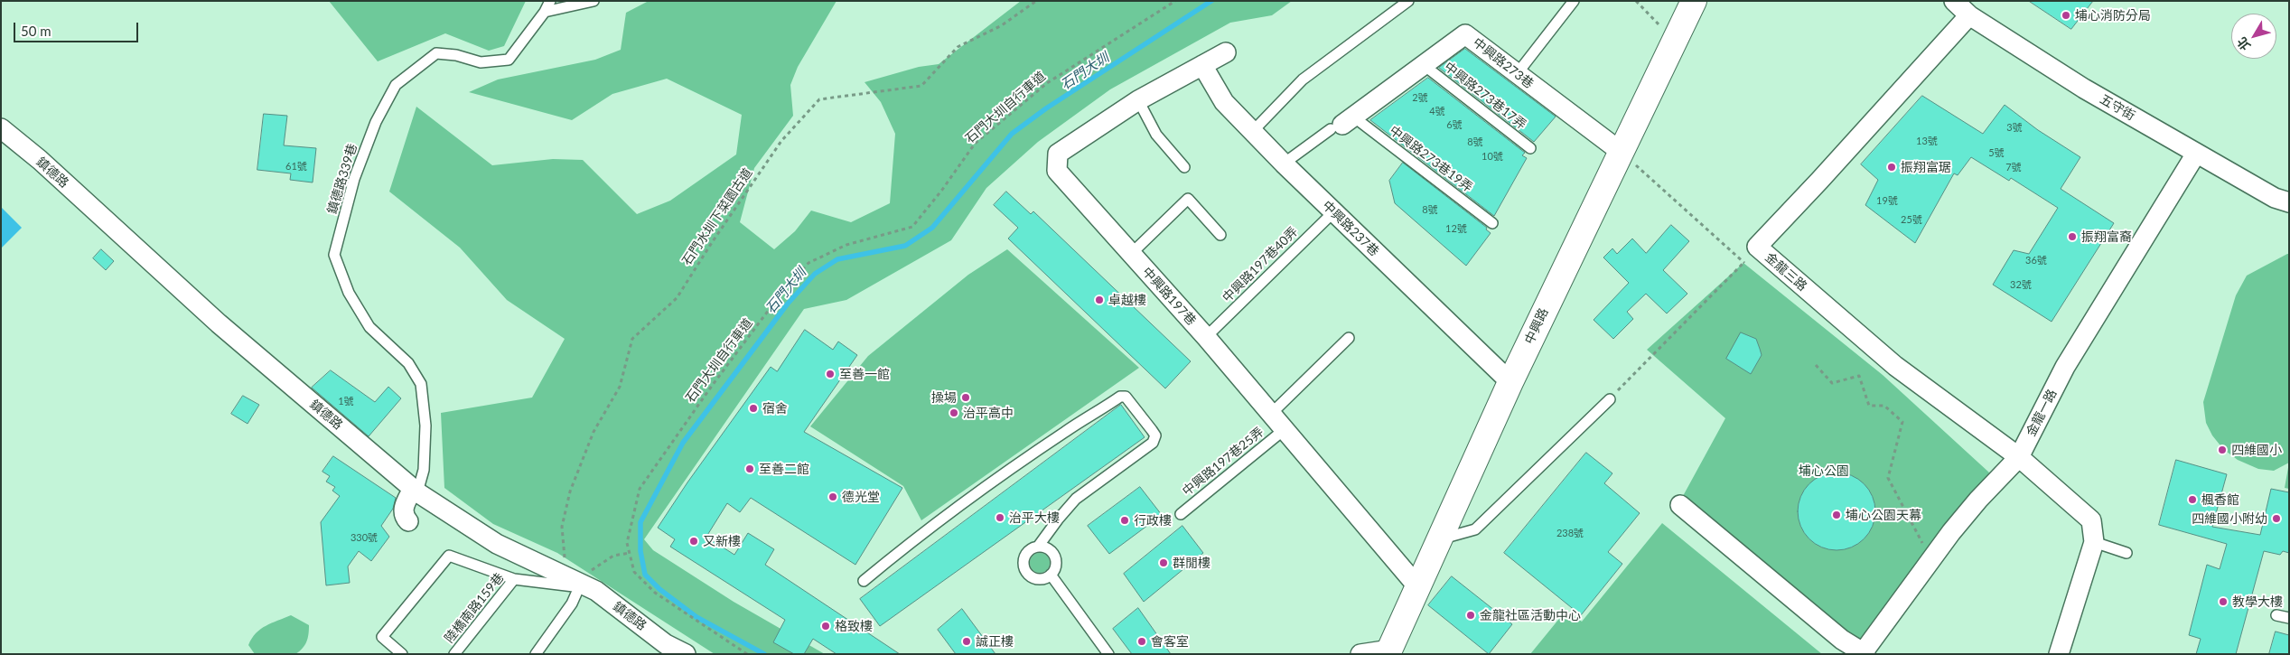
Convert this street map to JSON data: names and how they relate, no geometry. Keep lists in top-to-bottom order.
{
  "streets": {
    "street": [
      "中興路273巷",
      "五守街",
      "鎮德路",
      "中興路237巷",
      "金龍三路",
      "中興路197巷",
      "中興路",
      "金龍一路"
    ],
    "lane": [
      "中興路273巷17弄",
      "中興路273巷19弄",
      "鎮德路339巷",
      "中興路197巷40弄",
      "中興路197巷25弄",
      "陸橋南路159巷"
    ],
    "path": ["石門大圳自行車道", "石門水圳下菜園古道"]
  },
  "crossings": [
    ["中興路273巷", "中興路273巷17弄"],
    ["中興路273巷", "中興路273巷19弄"],
    ["中興路273巷", "中興路"],
    ["五守街", "金龍三路"],
    ["五守街", "金龍一路"],
    ["鎮德路", "鎮德路339巷"],
    ["鎮德路", "石門水圳下菜園古道"],
    ["鎮德路", "陸橋南路159巷"],
    ["石門水圳下菜園古道", "陸橋南路159巷"],
    ["中興路237巷", "中興路197巷40弄"],
    ["中興路237巷", "中興路197巷"],
    ["中興路237巷", "中興路"],
    ["中興路197巷40弄", "中興路197巷"],
    ["金龍三路", "金龍一路"],
    ["中興路197巷", "中興路"],
    ["中興路197巷", "中興路197巷25弄"]
  ],
  "water": ["石門大圳"],
  "parks": ["埔心公園"],
  "places": [
    "埔心消防分局",
    "振翔富琚",
    "振翔富裔",
    "卓越樓",
    "至善一館",
    "操場",
    "宿舍",
    "治平高中",
    "四維國小",
    "至善二館",
    "德光堂",
    "楓香館",
    "埔心公園天幕",
    "治平大樓",
    "四維國小附幼",
    "行政樓",
    "又新樓",
    "群閒樓",
    "教學大樓",
    "金龍社區活動中心",
    "格致樓",
    "誠正樓",
    "會客室"
  ],
  "house_numbers": [
    "2號",
    "4號",
    "6號",
    "3號",
    "13號",
    "8號",
    "5號",
    "10號",
    "61號",
    "7號",
    "19號",
    "8號",
    "25號",
    "12號",
    "36號",
    "32號",
    "1號",
    "238號",
    "330號"
  ],
  "scale_bar": "50 m",
  "north": "bottom left"
}
